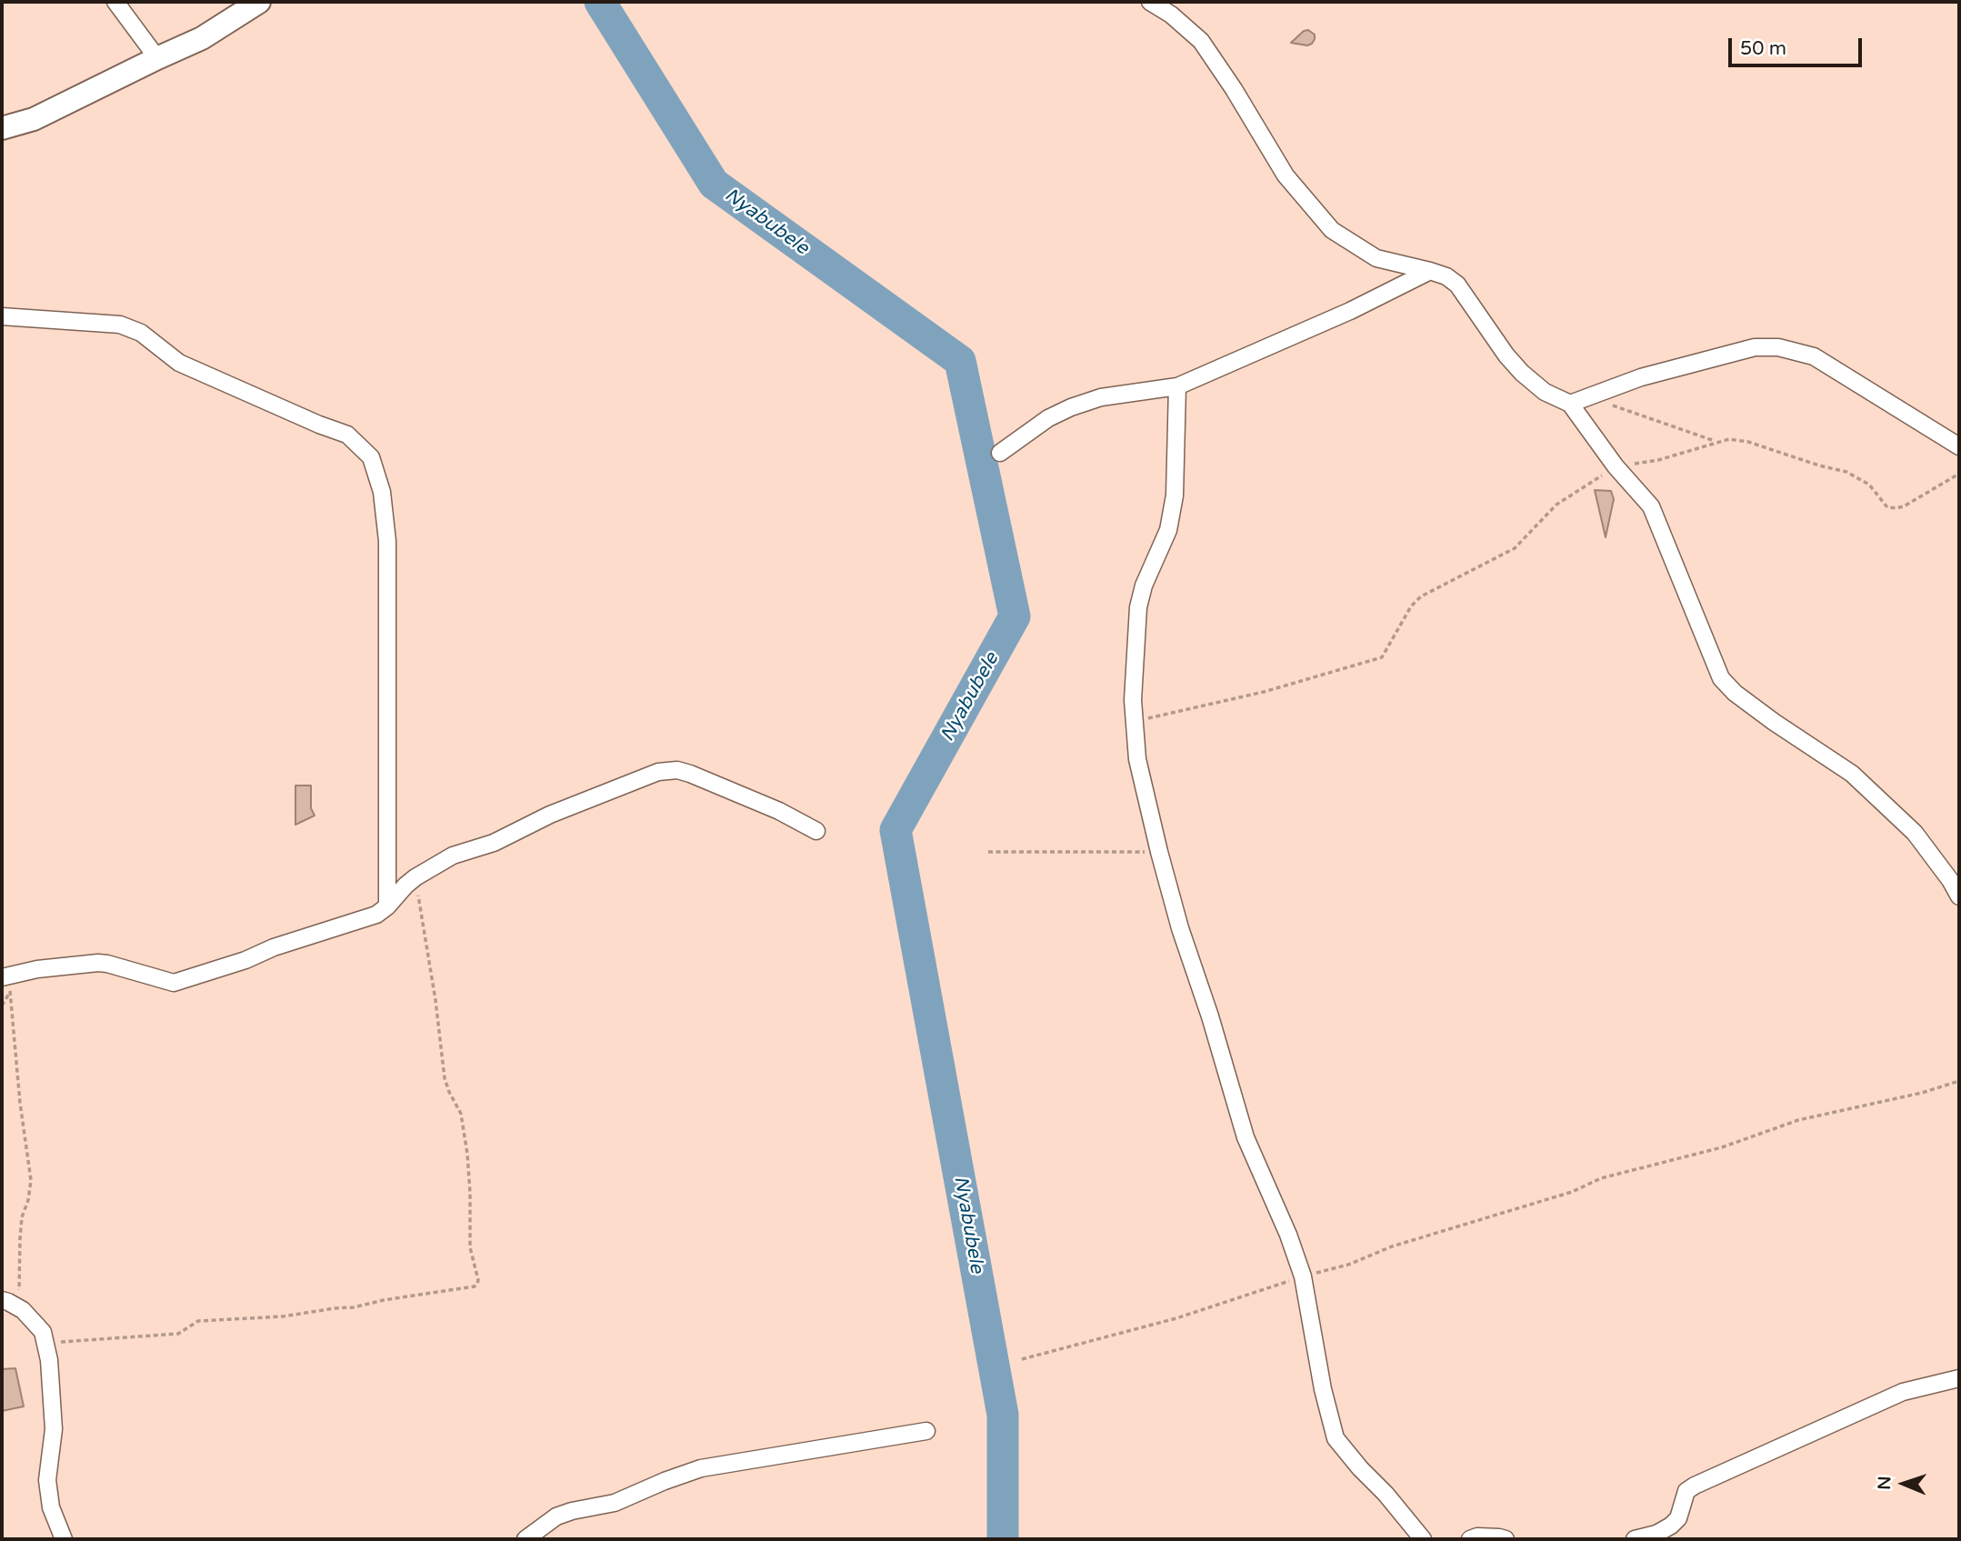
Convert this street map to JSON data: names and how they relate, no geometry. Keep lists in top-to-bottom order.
{
  "water": ["Nyabubele"],
  "scale_bar": "50 m",
  "north": "left"
}
